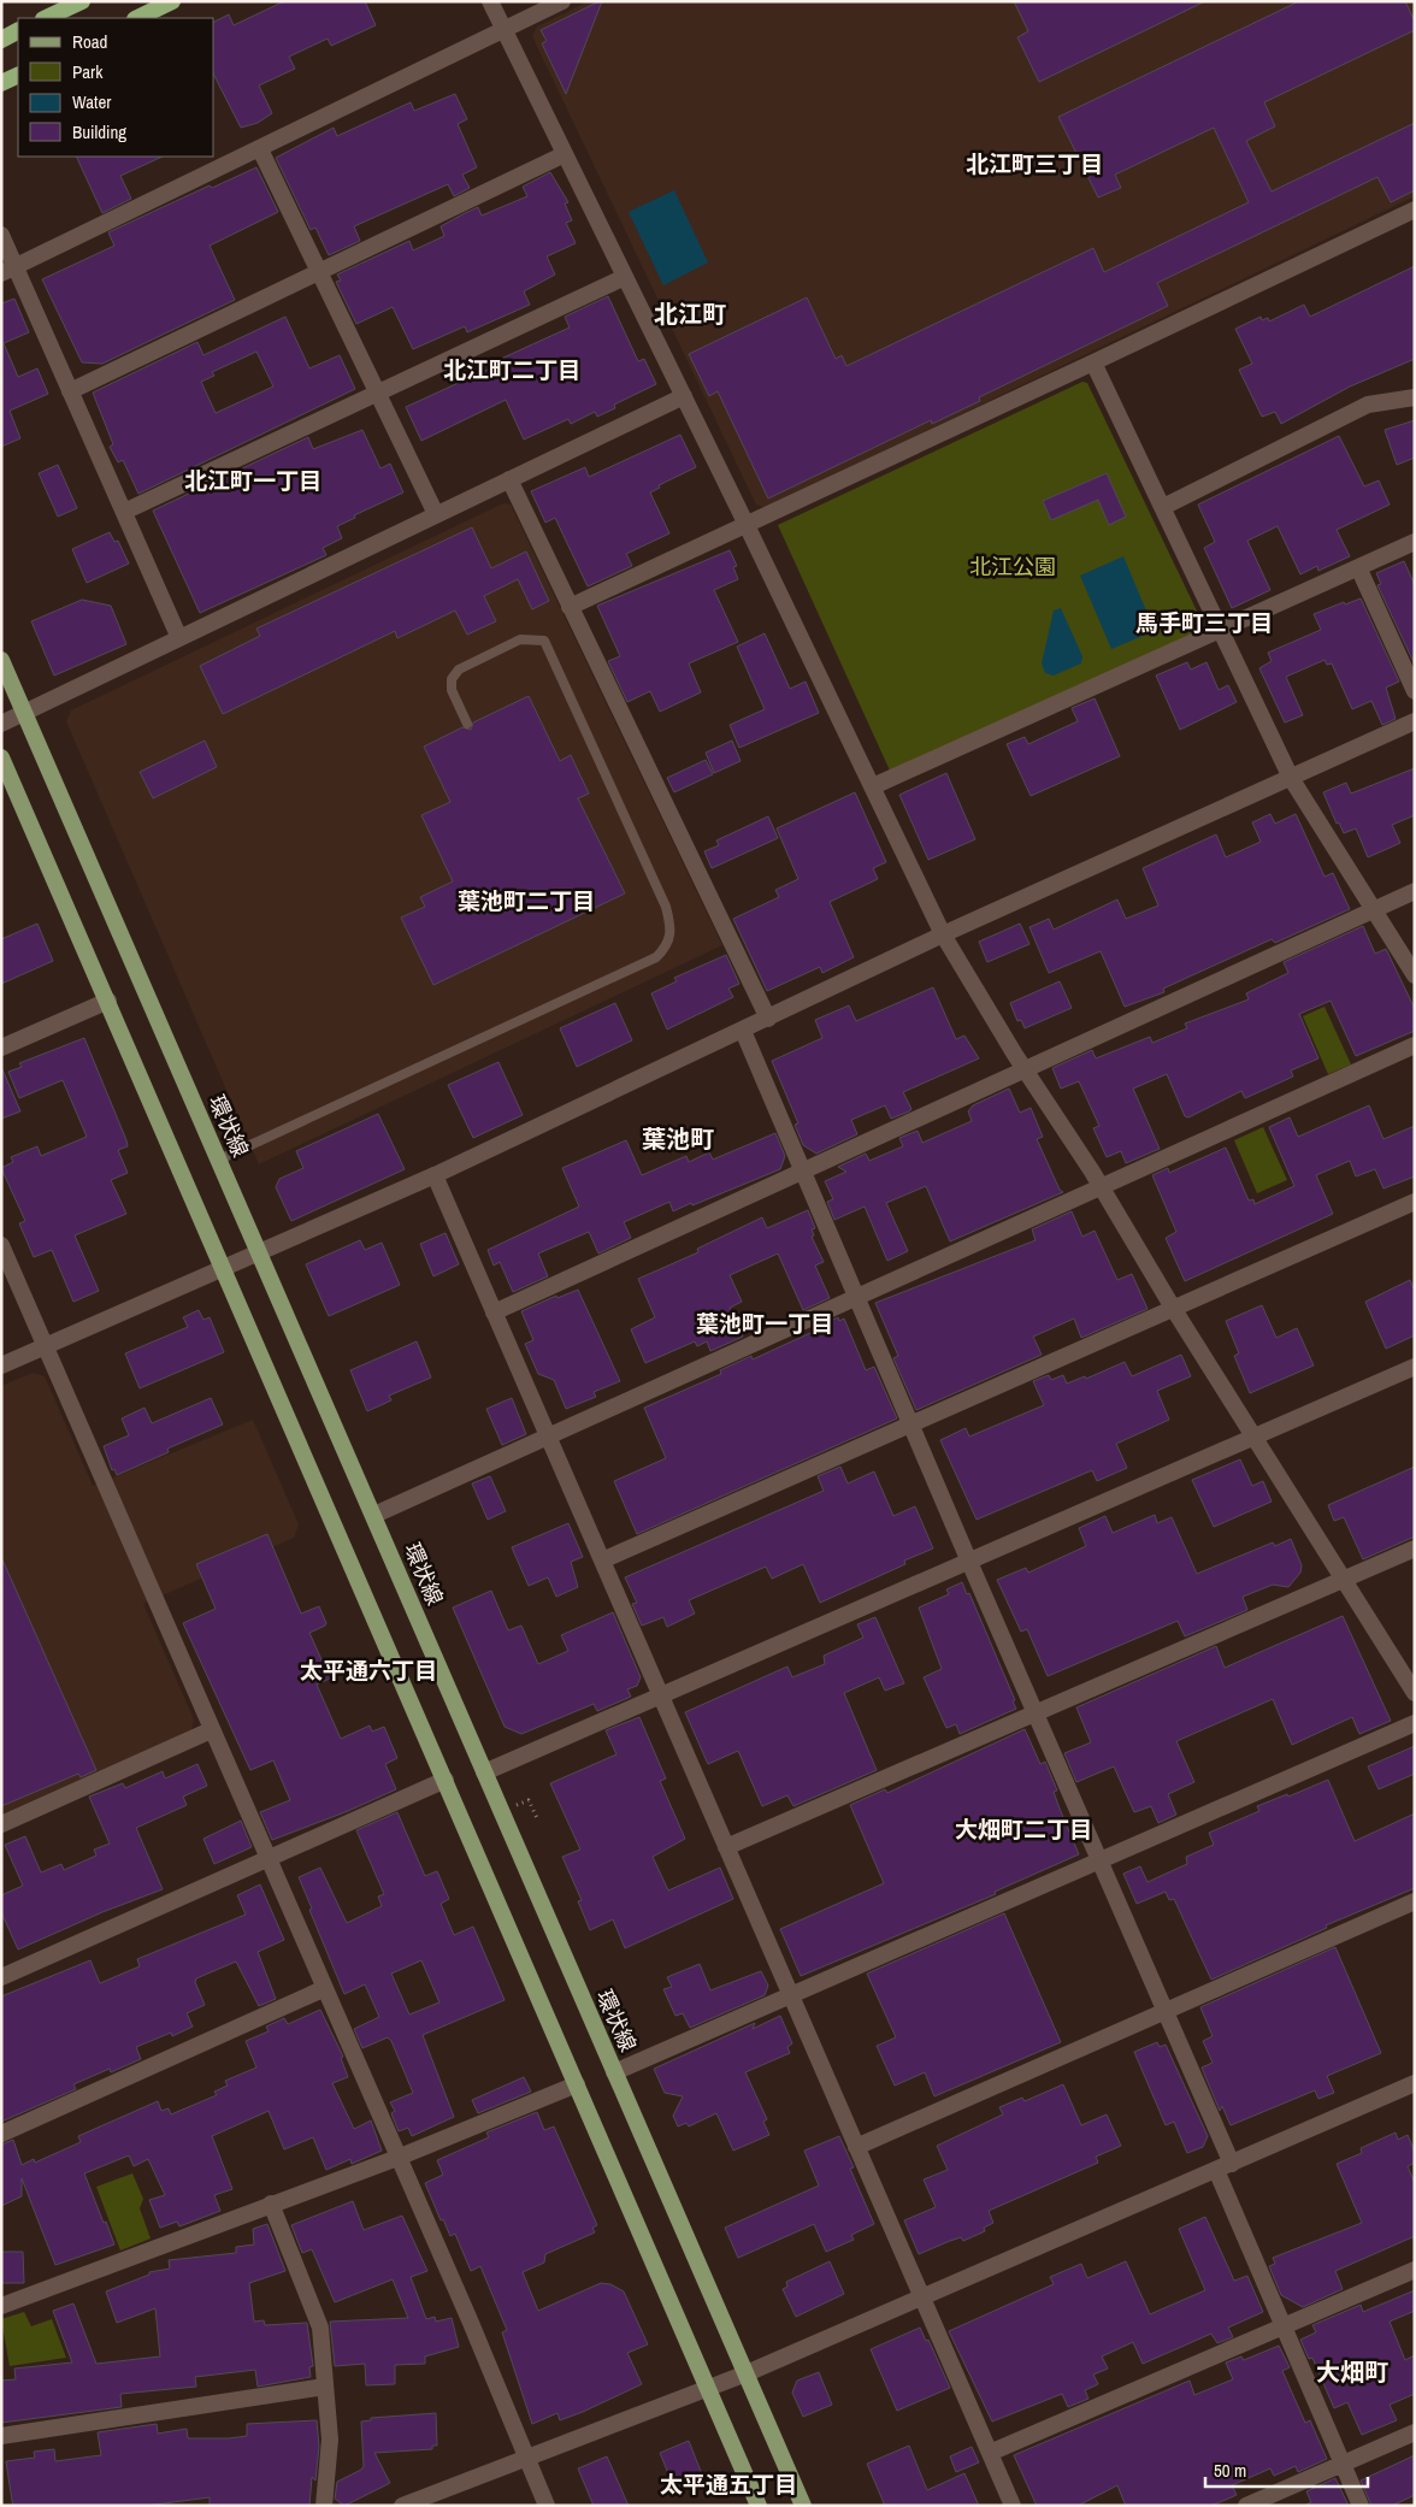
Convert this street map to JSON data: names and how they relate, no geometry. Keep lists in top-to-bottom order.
{
  "streets": {
    "main road": ["環状線"]
  },
  "districts": [
    "北江町三丁目",
    "北江町",
    "北江町二丁目",
    "北江町一丁目",
    "馬手町三丁目",
    "葉池町二丁目",
    "葉池町",
    "葉池町一丁目",
    "太平通六丁目",
    "大畑町二丁目",
    "大畑町",
    "太平通五丁目"
  ],
  "parks": ["北江公園"],
  "legend": [
    "Road",
    "Park",
    "Water",
    "Building"
  ],
  "scale_bar": "50 m"
}
